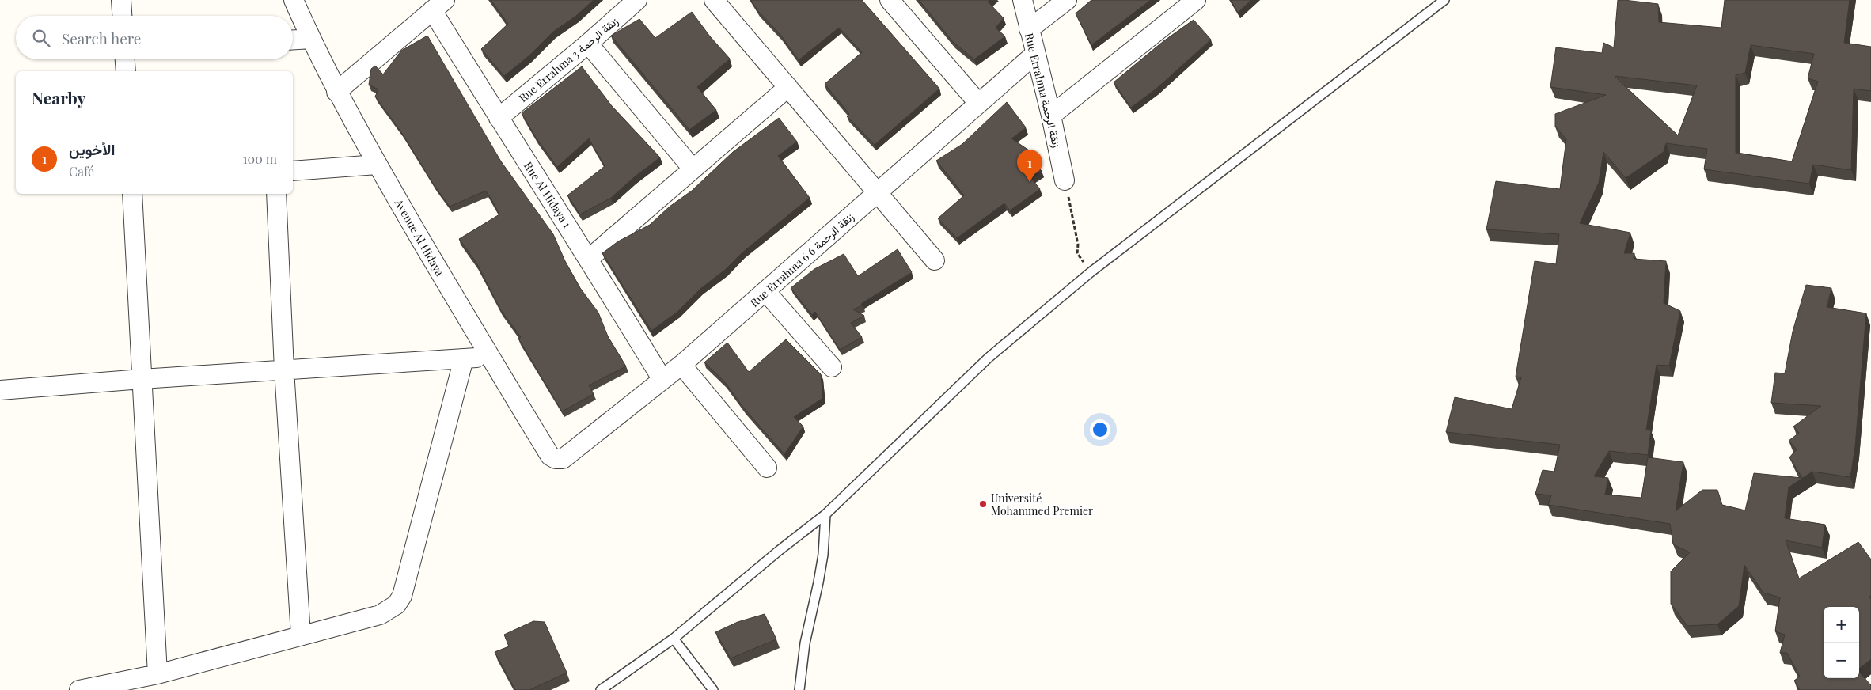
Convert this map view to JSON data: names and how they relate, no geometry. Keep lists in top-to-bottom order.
{
  "streets": {
    "street": [
      "Rue Errahma 3 زنقة الرحمة",
      "Rue Errahma زنقة الرحمة",
      "Rue Al Hidaya 1",
      "Avenue Al Hidaya",
      "Rue Errahma 6 6 زنقة الرحمة"
    ]
  },
  "crossings": [
    ["Rue Errahma 3 زنقة الرحمة", "Rue Al Hidaya 1"],
    ["Rue Errahma زنقة الرحمة", "Rue Errahma 6 6 زنقة الرحمة"],
    ["Rue Al Hidaya 1", "Rue Errahma 6 6 زنقة الرحمة"],
    ["Avenue Al Hidaya", "Rue Errahma 6 6 زنقة الرحمة"]
  ],
  "places": ["Université Mohammed Premier"],
  "page": {
    "search": "Search here",
    "heading": "Nearby",
    "list": [
      {
        "mark": "1",
        "name": "الأخوين",
        "note": "Café",
        "value": "100 m"
      }
    ],
    "pins": "1",
    "map_buttons": ["+", "−"]
  }
}
